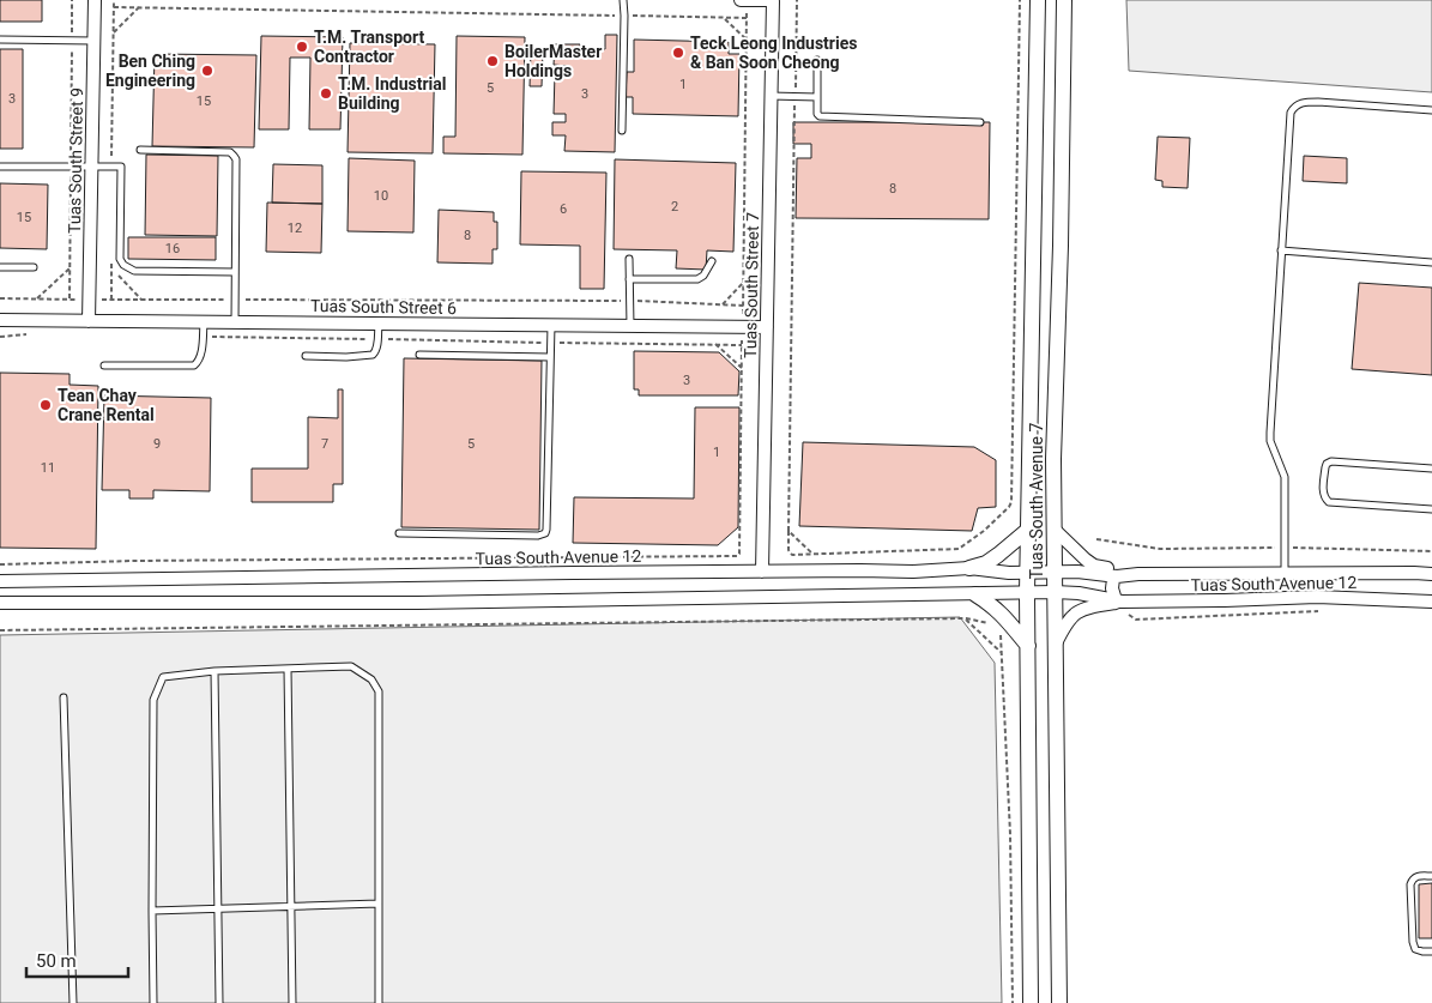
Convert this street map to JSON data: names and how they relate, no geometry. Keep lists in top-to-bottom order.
{
  "streets": {
    "street": [
      "Tuas South Street 9",
      "Tuas South Street 7",
      "Tuas South Street 6",
      "Tuas South Avenue 7",
      "Tuas South Avenue 12"
    ]
  },
  "crossings": [
    ["Tuas South Street 9", "Tuas South Street 6"],
    ["Tuas South Street 7", "Tuas South Street 6"],
    ["Tuas South Street 7", "Tuas South Avenue 12"],
    ["Tuas South Avenue 7", "Tuas South Avenue 12"]
  ],
  "places": [
    "T.M. Transport Contractor",
    "Teck Leong Industries & Ban Soon Cheong",
    "BoilerMaster Holdings",
    "Ben Ching Engineering",
    "T.M. Industrial Building",
    "Tean Chay Crane Rental"
  ],
  "house_numbers": [
    "1",
    "5",
    "3",
    "3",
    "15",
    "8",
    "10",
    "2",
    "6",
    "15",
    "12",
    "8",
    "16",
    "3",
    "9",
    "7",
    "5",
    "1",
    "11"
  ],
  "scale_bar": "50 m"
}
